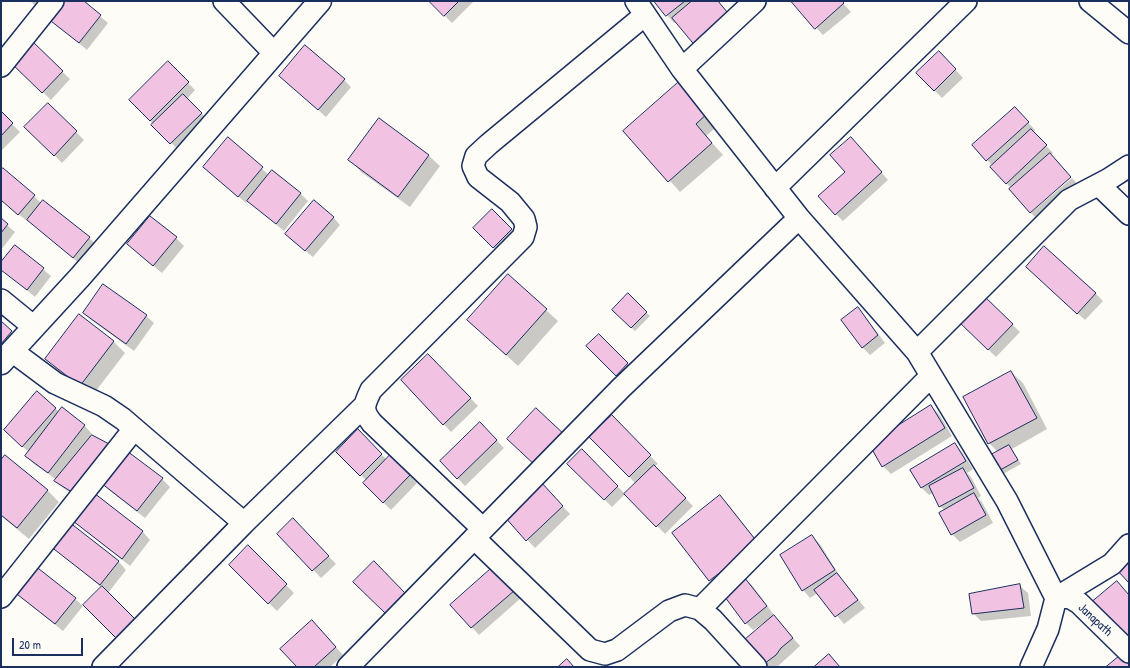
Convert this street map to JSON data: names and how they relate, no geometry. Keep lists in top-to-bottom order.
{
  "streets": {
    "street": ["Janapath"]
  },
  "scale_bar": "20 m"
}
